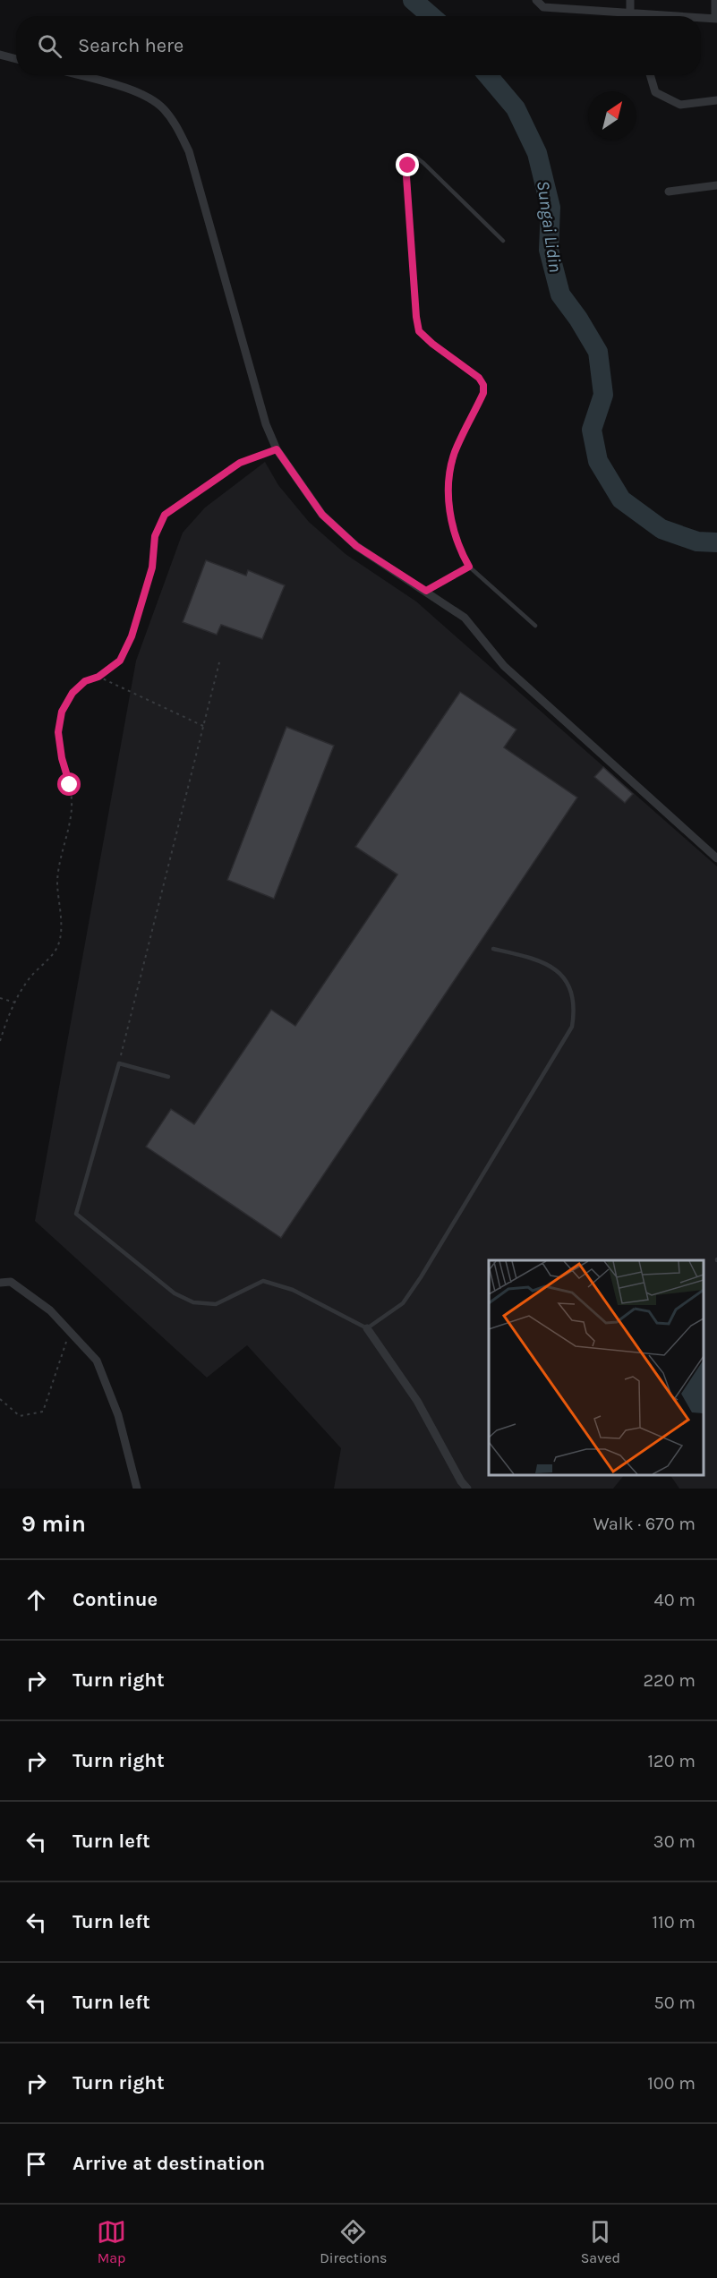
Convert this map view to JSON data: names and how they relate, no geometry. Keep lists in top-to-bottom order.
{
  "water": ["Sungai Lidin"],
  "north": "top right",
  "page": {
    "search": "Search here",
    "heading": ["9 min", "Walk · 670 m"],
    "list": [
      ["Continue", "40 m"],
      ["Turn right", "220 m"],
      ["Turn right", "120 m"],
      ["Turn left", "30 m"],
      ["Turn left", "110 m"],
      ["Turn left", "50 m"],
      ["Turn right", "100 m"],
      "Arrive at destination"
    ],
    "nav": ["Map", "Directions", "Saved"]
  }
}
